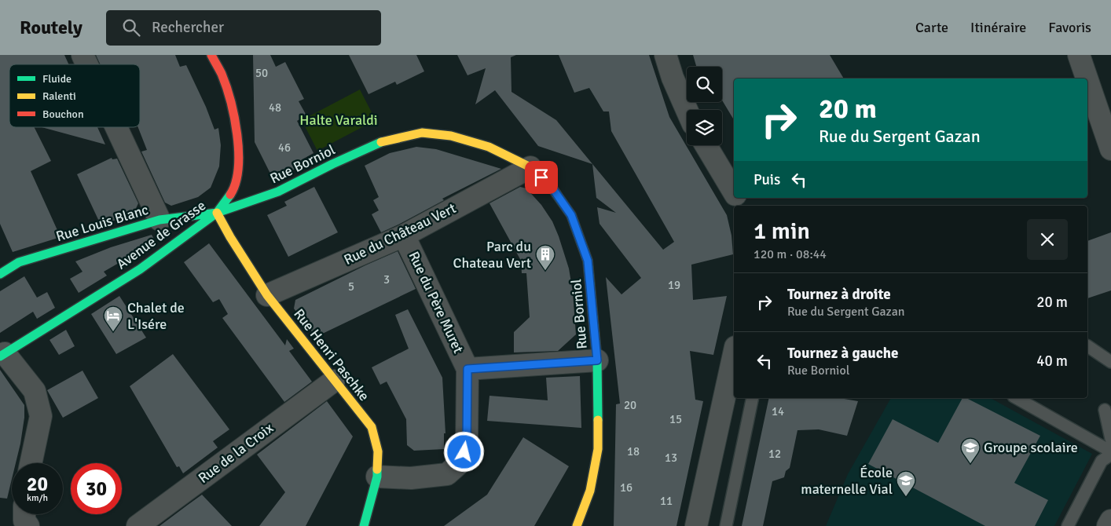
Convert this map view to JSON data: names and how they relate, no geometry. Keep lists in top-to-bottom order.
{
  "streets": {
    "street": [
      "Rue Borniol",
      "Rue Louis Blanc",
      "Rue du Château Vert",
      "Avenue de Grasse",
      "Rue du Père Muret",
      "Rue Henri Paschke",
      "Rue de la Croix"
    ]
  },
  "crossings": [
    ["Rue Borniol", "Rue Louis Blanc"],
    ["Rue Borniol", "Rue du Château Vert"],
    ["Rue Borniol", "Avenue de Grasse"],
    ["Rue Borniol", "Rue Henri Paschke"],
    ["Rue Louis Blanc", "Avenue de Grasse"],
    ["Rue Louis Blanc", "Rue Henri Paschke"],
    ["Rue du Château Vert", "Rue du Père Muret"],
    ["Rue du Château Vert", "Rue Henri Paschke"],
    ["Avenue de Grasse", "Rue Henri Paschke"],
    ["Rue Henri Paschke", "Rue de la Croix"]
  ],
  "parks": ["Halte Varaldi"],
  "places": {
    "building": ["Parc du Chateau Vert"],
    "hotel": ["Chalet de L'Isére"],
    "school or university": ["Groupe scolaire", "École maternelle Vial"]
  },
  "house_numbers": [
    "50",
    "48",
    "46",
    "3",
    "19",
    "5",
    "20",
    "14",
    "15",
    "18",
    "12",
    "13",
    "16",
    "11"
  ],
  "legend": ["Fluide", "Ralenti", "Bouchon"],
  "page": {
    "header": "Routely",
    "search": "Rechercher",
    "nav": ["Carte", "Itinéraire", "Favoris"],
    "turn": ["20 m", "Rue du Sergent Gazan"],
    "then": "Puis",
    "heading": ["1 min", "120 m · 08:44"],
    "list": [
      {
        "name": "Tournez à droite",
        "note": "Rue du Sergent Gazan",
        "value": "20 m"
      },
      {
        "name": "Tournez à gauche",
        "note": "Rue Borniol",
        "value": "40 m"
      }
    ],
    "speed": "20 km/h",
    "limit": "30"
  }
}
